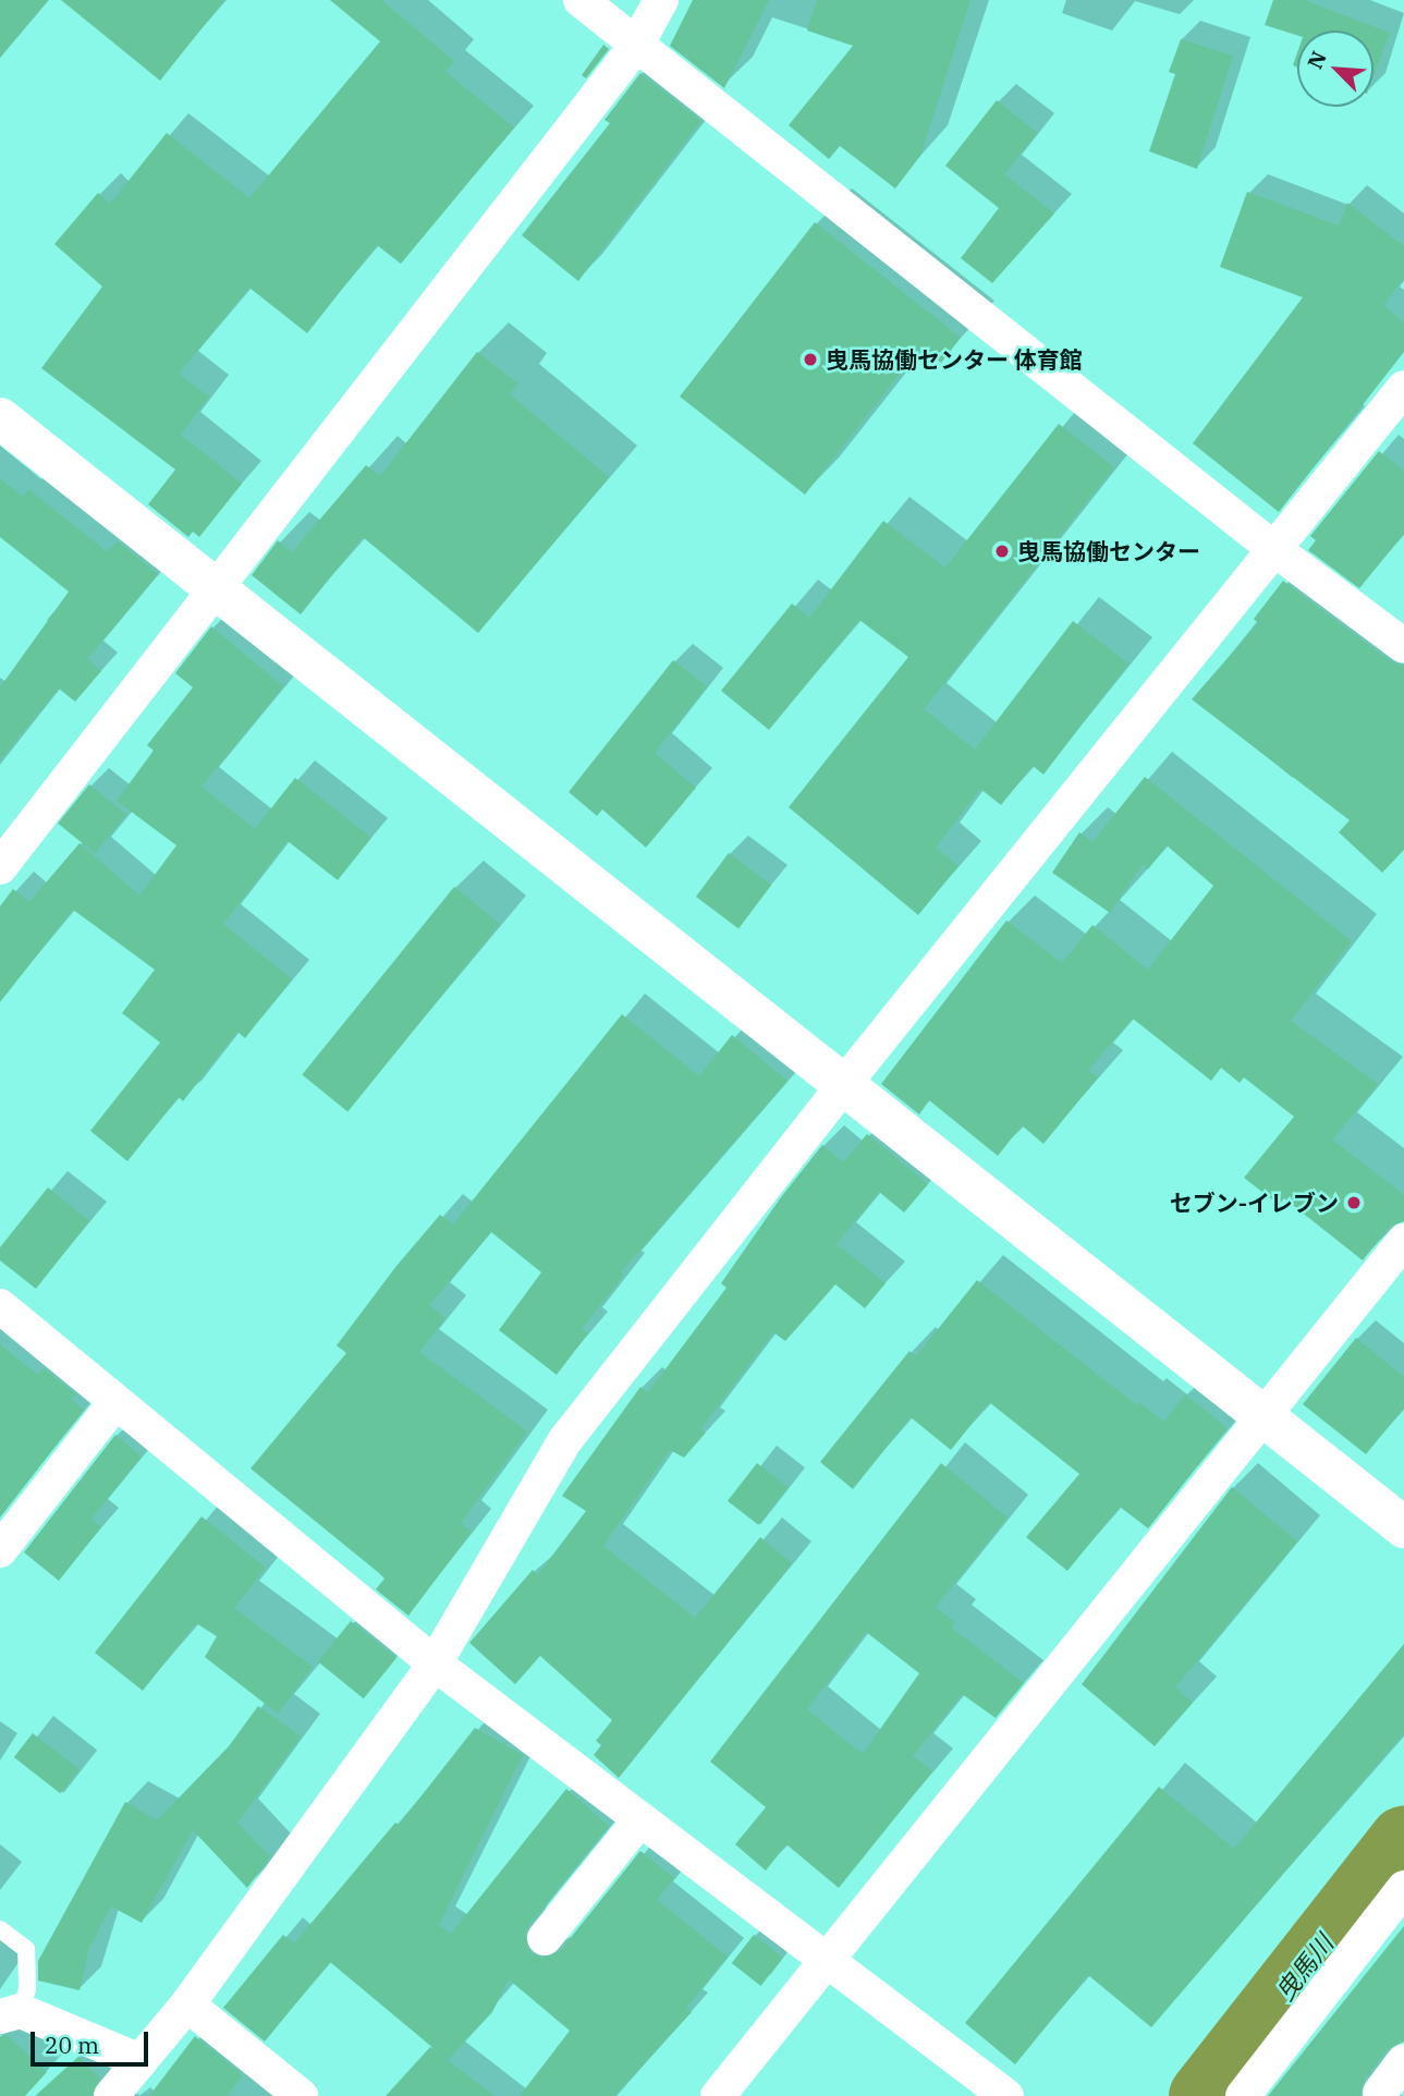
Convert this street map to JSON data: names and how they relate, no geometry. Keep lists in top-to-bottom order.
{
  "water": ["曳馬川"],
  "places": ["曳馬協働センター 体育館", "曳馬協働センター", "セブン-イレブン"],
  "scale_bar": "20 m",
  "north": "top left"
}
